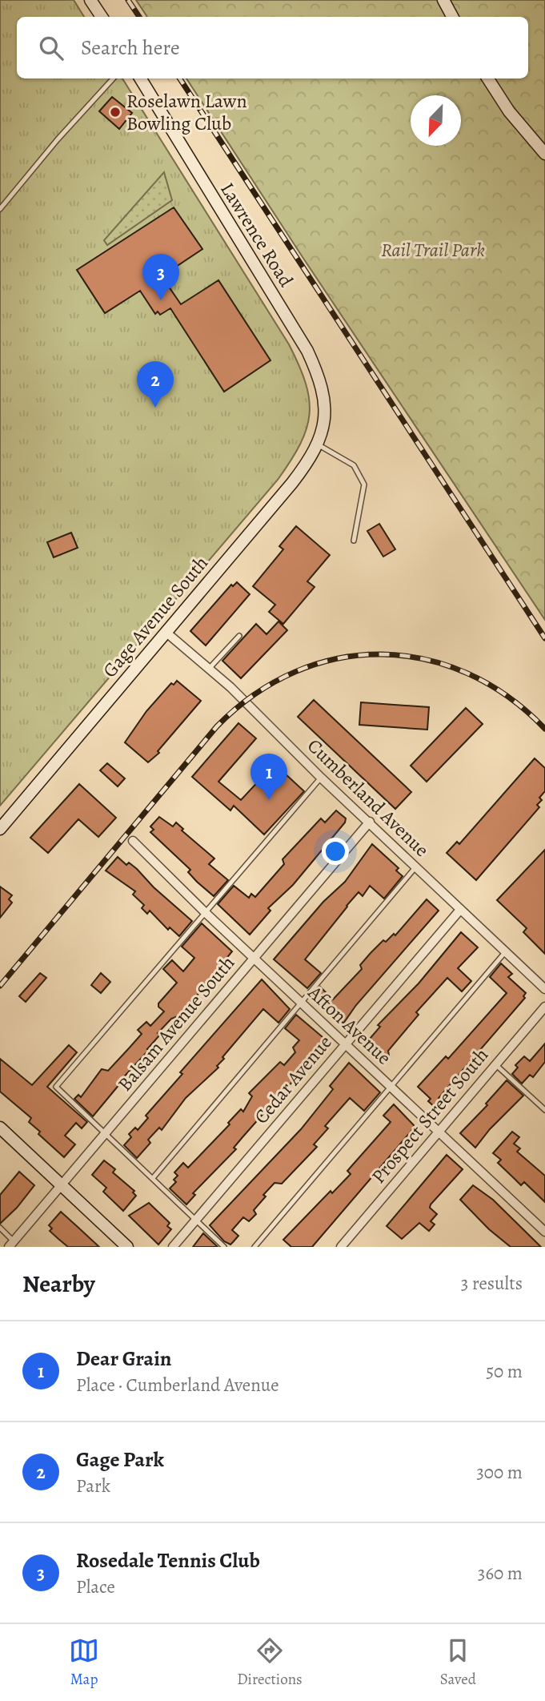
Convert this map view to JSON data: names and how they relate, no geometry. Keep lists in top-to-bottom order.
{
  "streets": {
    "street": [
      "Lawrence Road",
      "Gage Avenue South",
      "Cumberland Avenue",
      "Balsam Avenue South",
      "Afton Avenue",
      "Cedar Avenue",
      "Prospect Street South"
    ]
  },
  "crossings": [
    ["Lawrence Road", "Gage Avenue South"],
    ["Gage Avenue South", "Cumberland Avenue"],
    ["Cumberland Avenue", "Balsam Avenue South"],
    ["Cumberland Avenue", "Cedar Avenue"],
    ["Balsam Avenue South", "Afton Avenue"],
    ["Afton Avenue", "Cedar Avenue"],
    ["Afton Avenue", "Prospect Street South"]
  ],
  "parks": ["Rail Trail Park"],
  "places": ["Roselawn Lawn Bowling Club"],
  "north": "bottom left",
  "page": {
    "search": "Search here",
    "pins": ["3", "2", "1"],
    "heading": ["Nearby", "3 results"],
    "list": [
      {
        "mark": "1",
        "name": "Dear Grain",
        "note": "Place · Cumberland Avenue",
        "value": "50 m"
      },
      {
        "mark": "2",
        "name": "Gage Park",
        "note": "Park",
        "value": "300 m"
      },
      {
        "mark": "3",
        "name": "Rosedale Tennis Club",
        "note": "Place",
        "value": "360 m"
      }
    ],
    "nav": ["Map", "Directions", "Saved"]
  }
}
